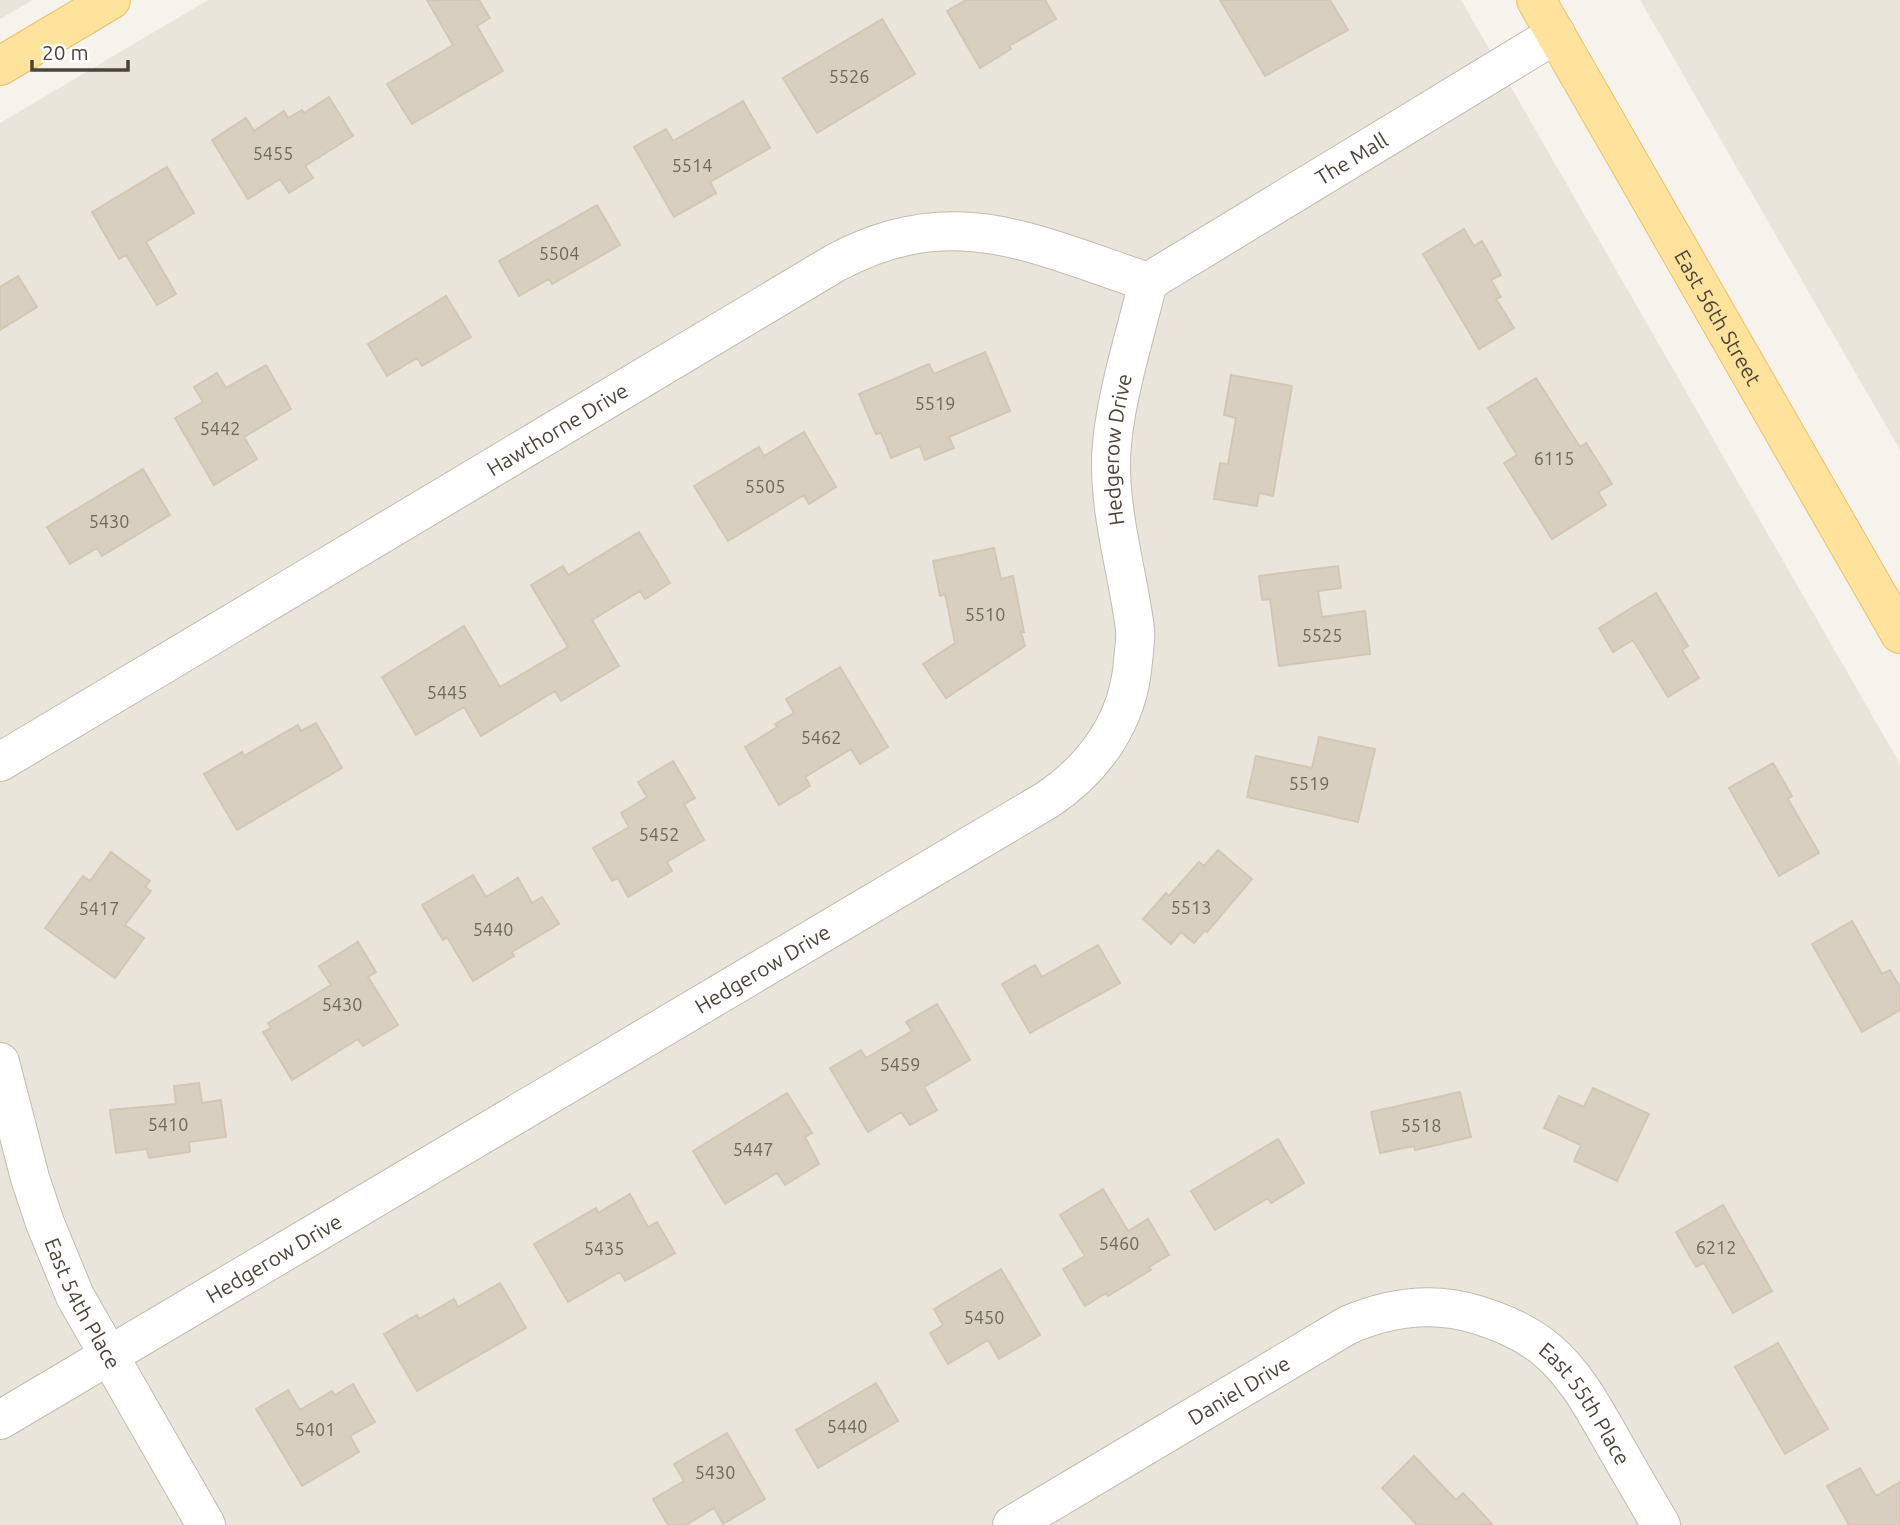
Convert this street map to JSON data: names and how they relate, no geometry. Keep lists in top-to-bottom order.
{
  "streets": {
    "main road": ["East 56th Street"],
    "street": [
      "The Mall",
      "Hawthorne Drive",
      "Hedgerow Drive",
      "East 54th Place",
      "Daniel Drive",
      "East 55th Place"
    ]
  },
  "crossings": [
    ["The Mall", "East 56th Street"],
    ["The Mall", "Hawthorne Drive"],
    ["The Mall", "Hedgerow Drive"],
    ["Hawthorne Drive", "Hedgerow Drive"],
    ["Hedgerow Drive", "East 54th Place"],
    ["Daniel Drive", "East 55th Place"]
  ],
  "house_numbers": [
    "5526",
    "5455",
    "5514",
    "5504",
    "5519",
    "5442",
    "6115",
    "5505",
    "5430",
    "5510",
    "5525",
    "5445",
    "5462",
    "5519",
    "5452",
    "5513",
    "5417",
    "5440",
    "5430",
    "5459",
    "5410",
    "5518",
    "5447",
    "5460",
    "6212",
    "5435",
    "5450",
    "5440",
    "5401",
    "5430"
  ],
  "scale_bar": "20 m"
}
